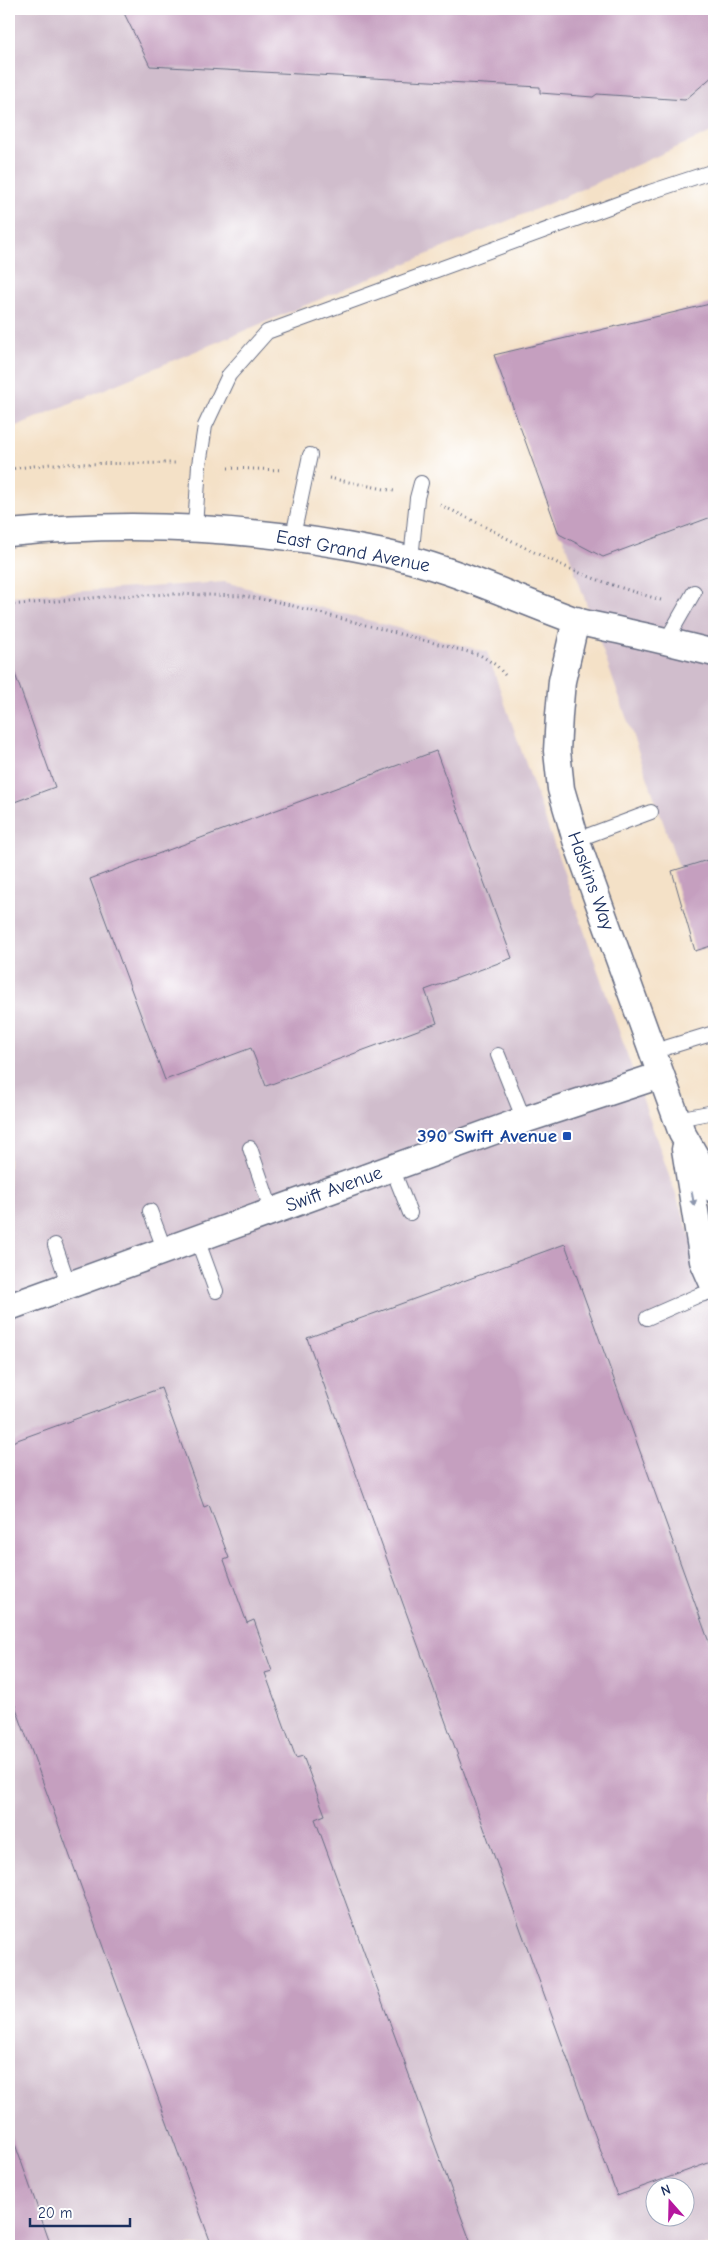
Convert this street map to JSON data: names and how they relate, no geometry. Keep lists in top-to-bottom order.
{
  "streets": {
    "street": ["East Grand Avenue", "Haskins Way", "Swift Avenue"]
  },
  "crossings": [
    ["East Grand Avenue", "Haskins Way"],
    ["Haskins Way", "Swift Avenue"]
  ],
  "places": {
    "transit": ["390 Swift Avenue"]
  },
  "scale_bar": "20 m",
  "north": "top"
}
